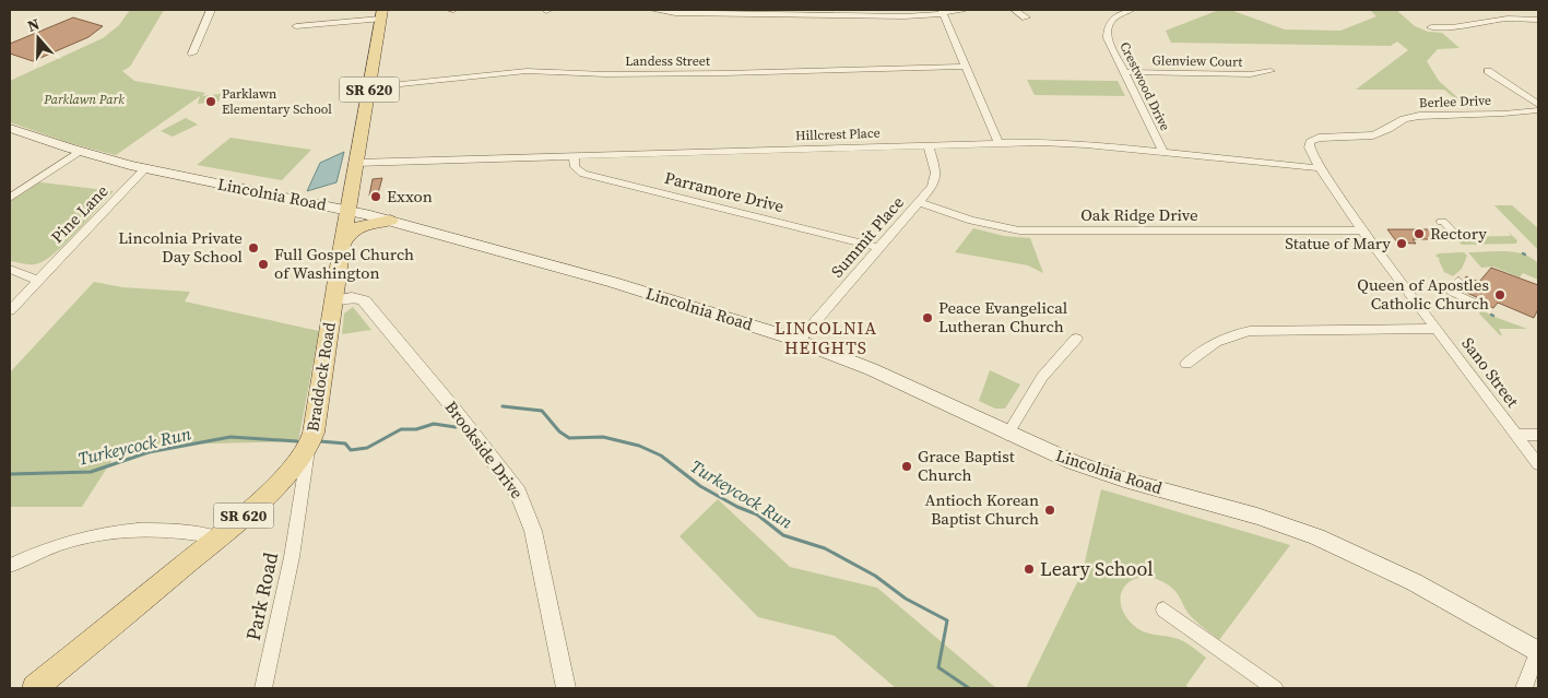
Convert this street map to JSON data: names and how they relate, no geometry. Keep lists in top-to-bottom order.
{
  "streets": {
    "main road": ["SR 620", "Lincolnia Road", "Braddock Road"],
    "street": [
      "Landess Street",
      "Glenview Court",
      "Crestwood Drive",
      "Berlee Drive",
      "Hillcrest Place",
      "Parramore Drive",
      "Pine Lane",
      "Oak Ridge Drive",
      "Summit Place",
      "Sano Street",
      "Brookside Drive",
      "Park Road"
    ]
  },
  "crossings": [
    ["Landess Street", "Braddock Road"],
    ["Glenview Court", "Crestwood Drive"],
    ["Crestwood Drive", "Hillcrest Place"],
    ["Berlee Drive", "Hillcrest Place"],
    ["Berlee Drive", "Sano Street"],
    ["Hillcrest Place", "Parramore Drive"],
    ["Hillcrest Place", "Summit Place"],
    ["Hillcrest Place", "Sano Street"],
    ["Hillcrest Place", "Braddock Road"],
    ["Parramore Drive", "Summit Place"],
    ["Lincolnia Road", "Pine Lane"],
    ["Lincolnia Road", "Summit Place"],
    ["Lincolnia Road", "Braddock Road"],
    ["Oak Ridge Drive", "Summit Place"],
    ["Oak Ridge Drive", "Sano Street"],
    ["Braddock Road", "Brookside Drive"],
    ["Braddock Road", "Park Road"]
  ],
  "districts": ["LINCOLNIA HEIGHTS"],
  "water": ["Turkeycock Run"],
  "parks": ["Parklawn Park"],
  "places": [
    "Parklawn Elementary School",
    "Exxon",
    "Rectory",
    "Statue of Mary",
    "Lincolnia Private Day School",
    "Full Gospel Church of Washington",
    "Queen of Apostles Catholic Church",
    "Peace Evangelical Lutheran Church",
    "Grace Baptist Church",
    "Antioch Korean Baptist Church",
    "Leary School"
  ],
  "north": "top"
}
